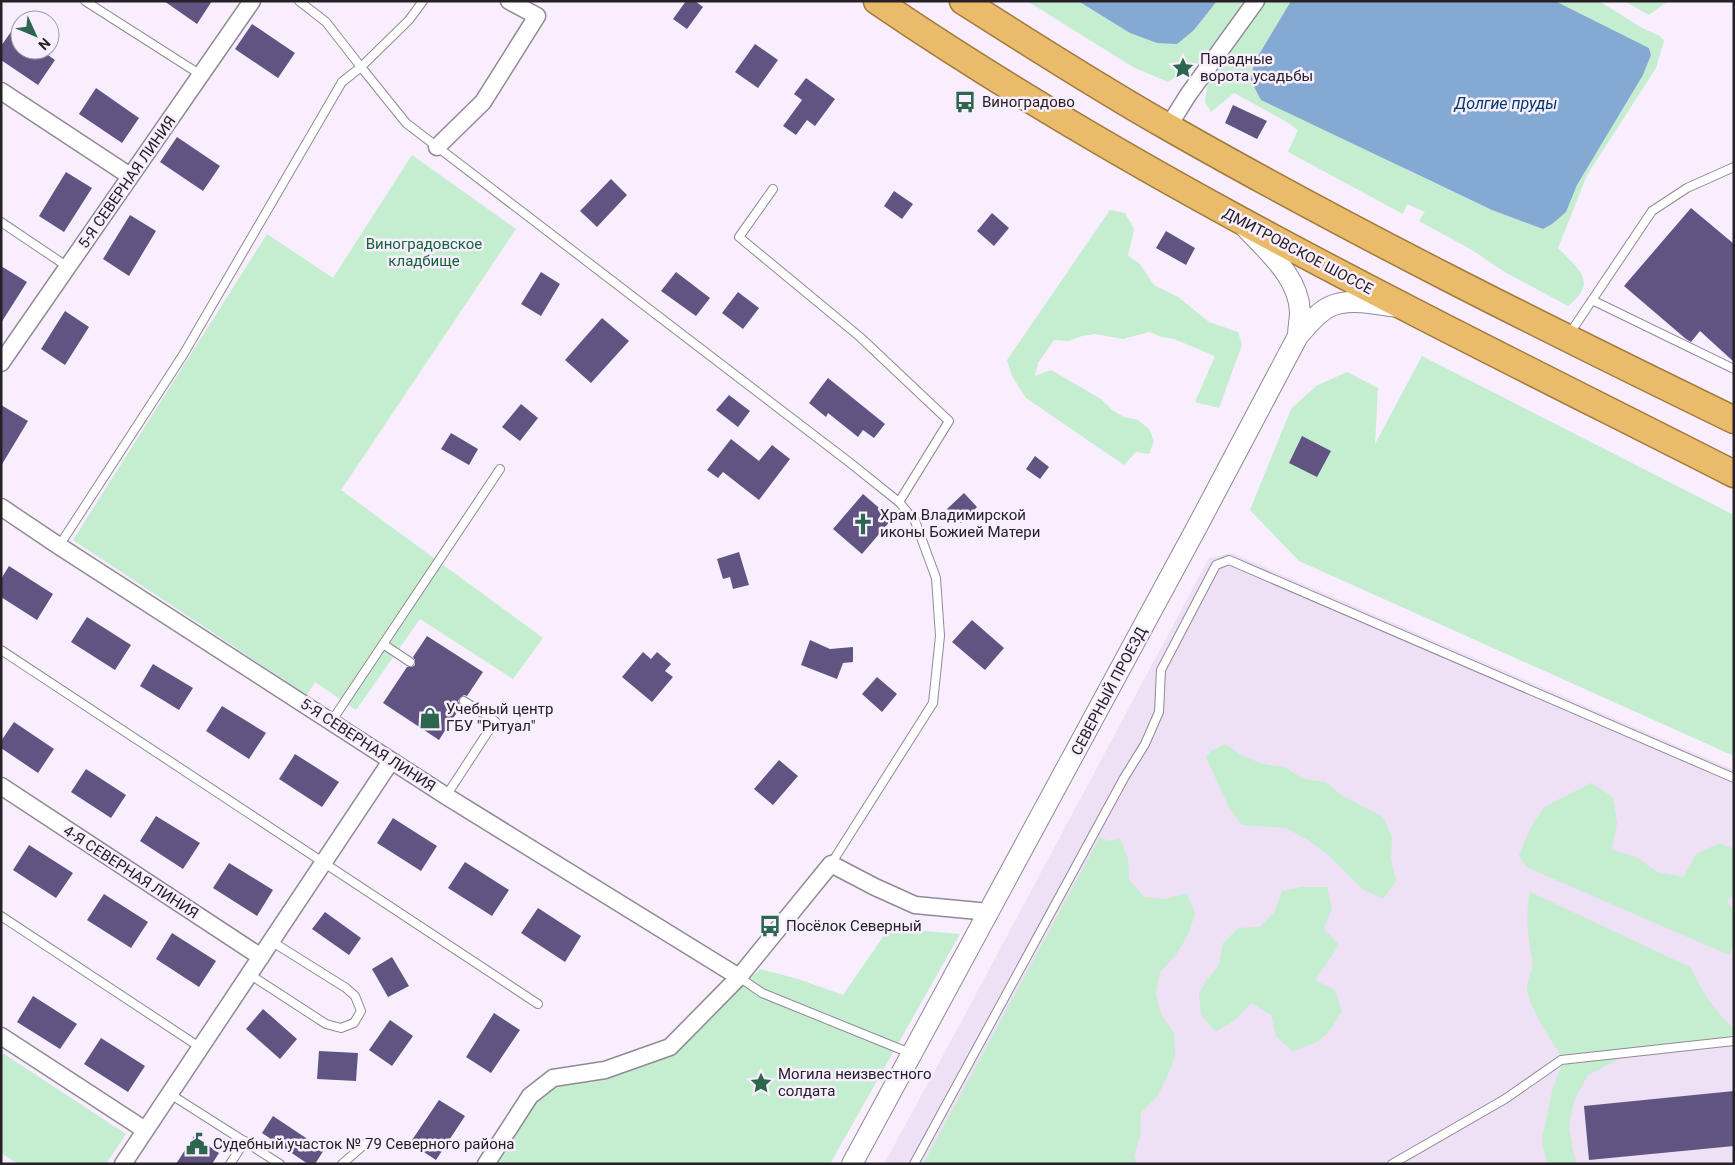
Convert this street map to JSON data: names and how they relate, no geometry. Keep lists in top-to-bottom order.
{
  "streets": {
    "highway": ["ДМИТРОВСКОЕ ШОССЕ"],
    "street": ["5-Я СЕВЕРНАЯ ЛИНИЯ", "СЕВЕРНЫЙ ПРОЕЗД", "4-Я СЕВЕРНАЯ ЛИНИЯ"]
  },
  "crossings": [
    ["ДМИТРОВСКОЕ ШОССЕ", "СЕВЕРНЫЙ ПРОЕЗД"]
  ],
  "water": ["Долгие пруды"],
  "parks": ["Виноградовское кладбище"],
  "places": {
    "place": ["Парадные ворота усадьбы", "Могила неизвестного солдата"],
    "bus stop": ["Виноградово", "Посёлок Северный"],
    "church": ["Храм Владимирской иконы Божией Матери"],
    "shop": ["Учебный центр ГБУ \"Ритуал\""],
    "public building": ["Судебный участок № 79 Северного района"]
  },
  "north": "bottom right"
}
